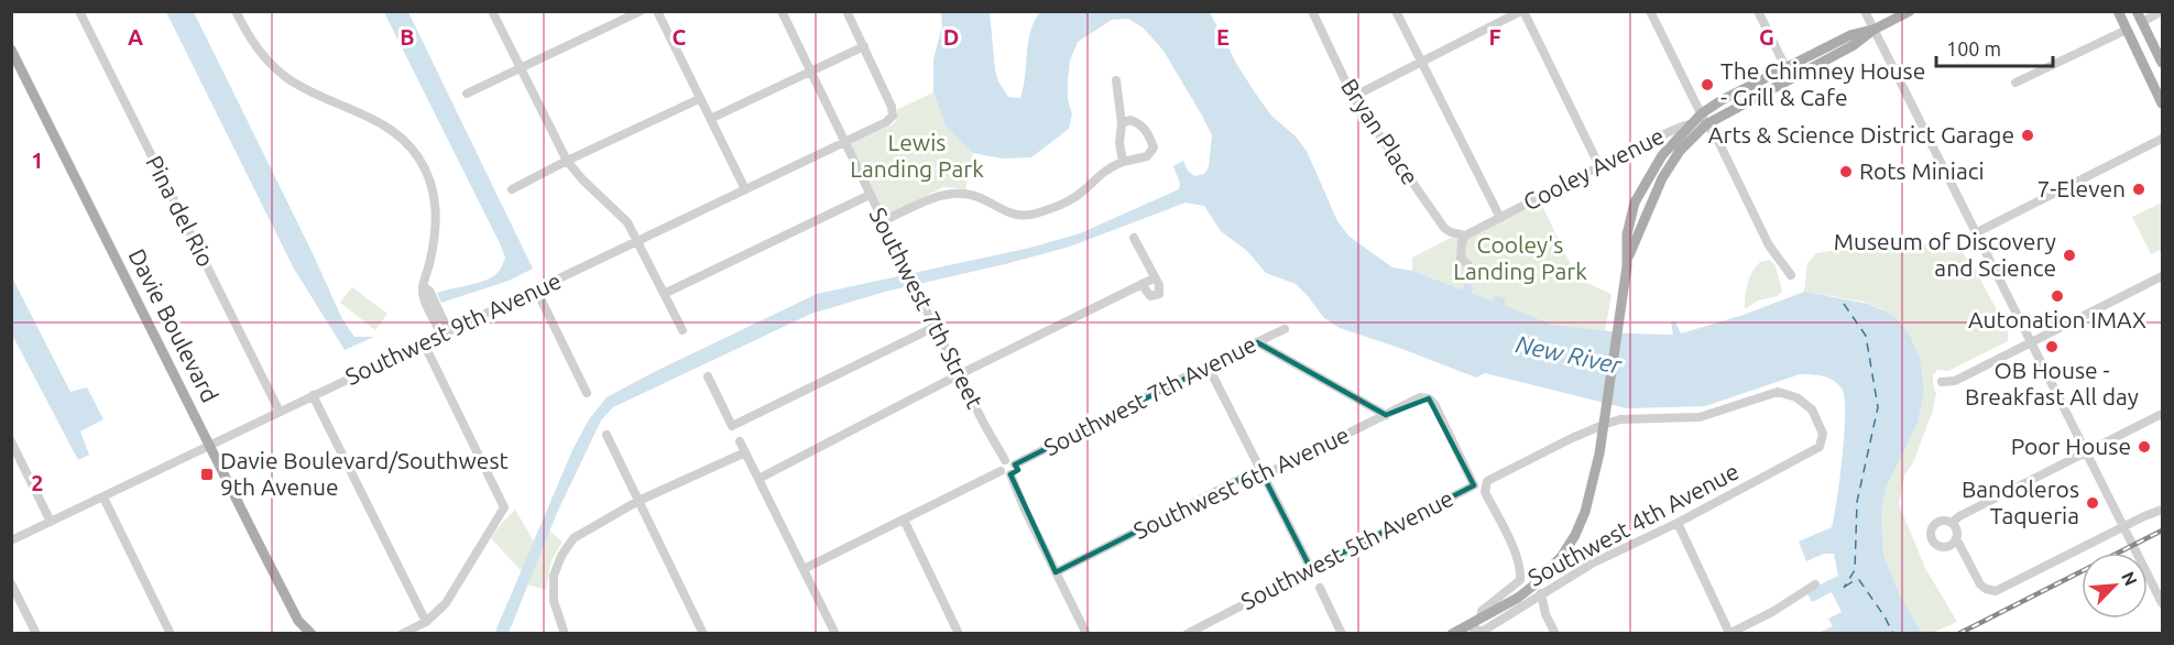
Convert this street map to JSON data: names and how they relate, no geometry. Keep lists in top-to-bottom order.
{
  "streets": {
    "main road": ["Davie Boulevard", "Southwest 4th Avenue"],
    "street": [
      "Bryan Place",
      "Cooley Avenue",
      "Pina del Rio",
      "Southwest 7th Street",
      "Southwest 9th Avenue",
      "Southwest 7th Avenue",
      "Southwest 6th Avenue",
      "Southwest 5th Avenue"
    ]
  },
  "crossings": [
    ["Bryan Place", "Cooley Avenue"],
    ["Cooley Avenue", "Southwest 4th Avenue"],
    ["Pina del Rio", "Southwest 9th Avenue"],
    ["Southwest 7th Street", "Southwest 9th Avenue"],
    ["Southwest 7th Street", "Southwest 7th Avenue"],
    ["Davie Boulevard", "Southwest 9th Avenue"],
    ["Southwest 6th Avenue", "Southwest 5th Avenue"]
  ],
  "water": ["New River"],
  "parks": ["Lewis Landing Park", "Cooley's Landing Park"],
  "places": {
    "other": [
      "The Chimney House - Grill & Cafe",
      "Arts & Science District Garage",
      "Rots Miniaci",
      "7-Eleven",
      "Museum of Discovery and Science",
      "Autonation IMAX",
      "OB House - Breakfast All day",
      "Poor House",
      "Bandoleros Taqueria"
    ],
    "transit": ["Davie Boulevard/Southwest 9th Avenue"]
  },
  "scale_bar": "100 m",
  "north": "top right",
  "grid": {
    "columns": [
      "A",
      "B",
      "C",
      "D",
      "E",
      "F",
      "G"
    ],
    "rows": ["1", "2"]
  }
}
